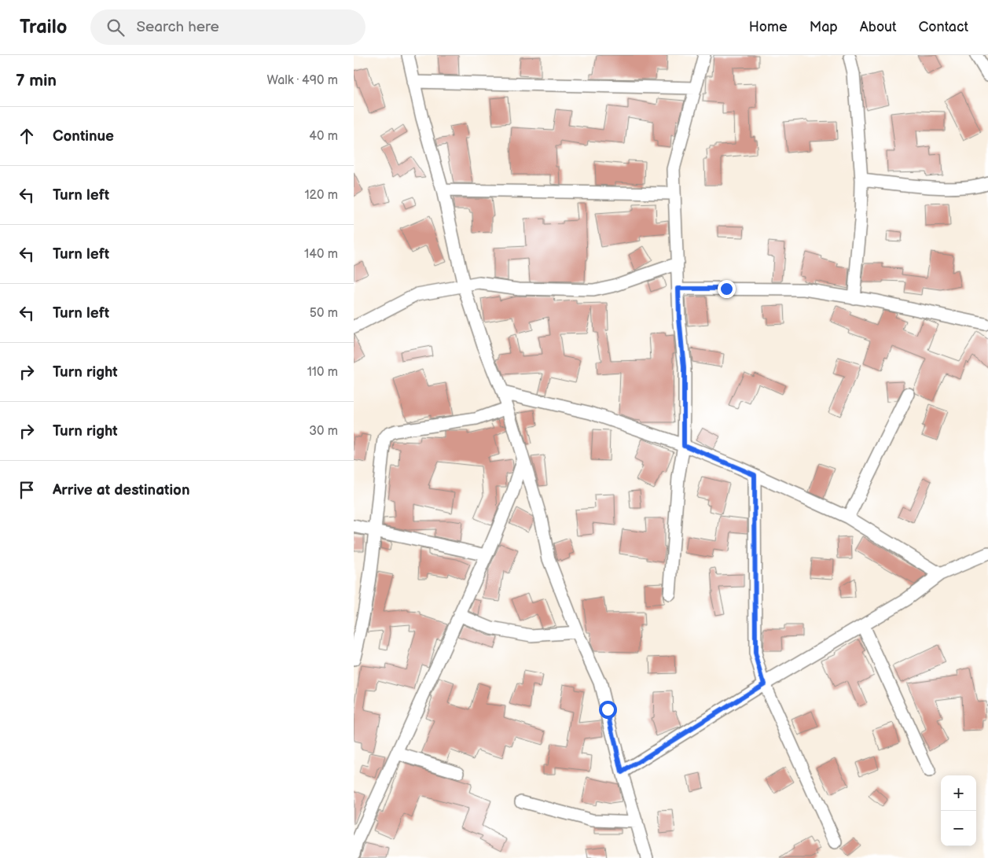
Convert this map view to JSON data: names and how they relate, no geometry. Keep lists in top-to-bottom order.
{
  "page": {
    "header": "Trailo",
    "search": "Search here",
    "nav": [
      "Home",
      "Map",
      "About",
      "Contact"
    ],
    "heading": ["7 min", "Walk · 490 m"],
    "list": [
      ["Continue", "40 m"],
      ["Turn left", "120 m"],
      ["Turn left", "140 m"],
      ["Turn left", "50 m"],
      ["Turn right", "110 m"],
      ["Turn right", "30 m"],
      "Arrive at destination"
    ],
    "map_buttons": ["+", "−"]
  }
}
